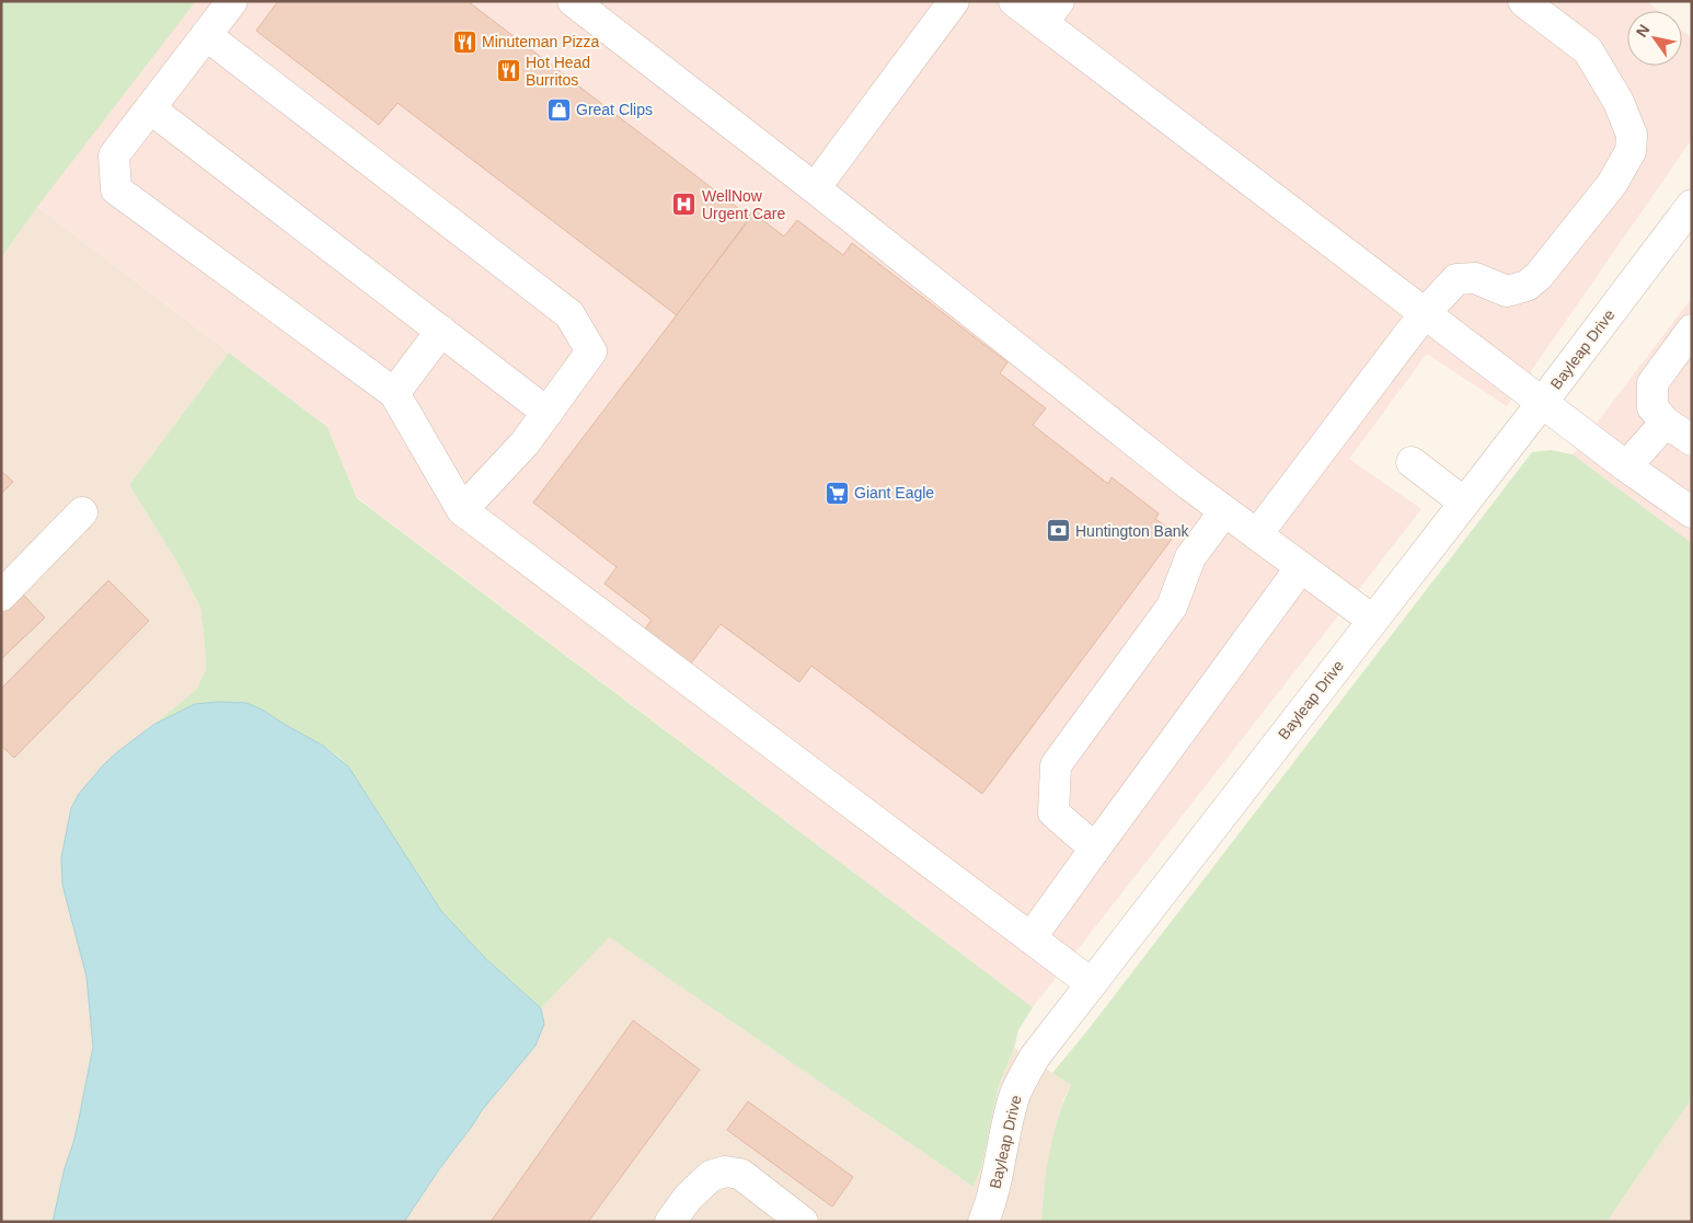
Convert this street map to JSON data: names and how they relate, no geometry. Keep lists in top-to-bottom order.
{
  "streets": {
    "street": ["Bayleap Drive"]
  },
  "places": {
    "restaurant": ["Minuteman Pizza", "Hot Head Burritos"],
    "shop": ["Great Clips"],
    "hospital": ["WellNow Urgent Care"],
    "supermarket": ["Giant Eagle"],
    "bank": ["Huntington Bank"]
  },
  "north": "top left"
}
